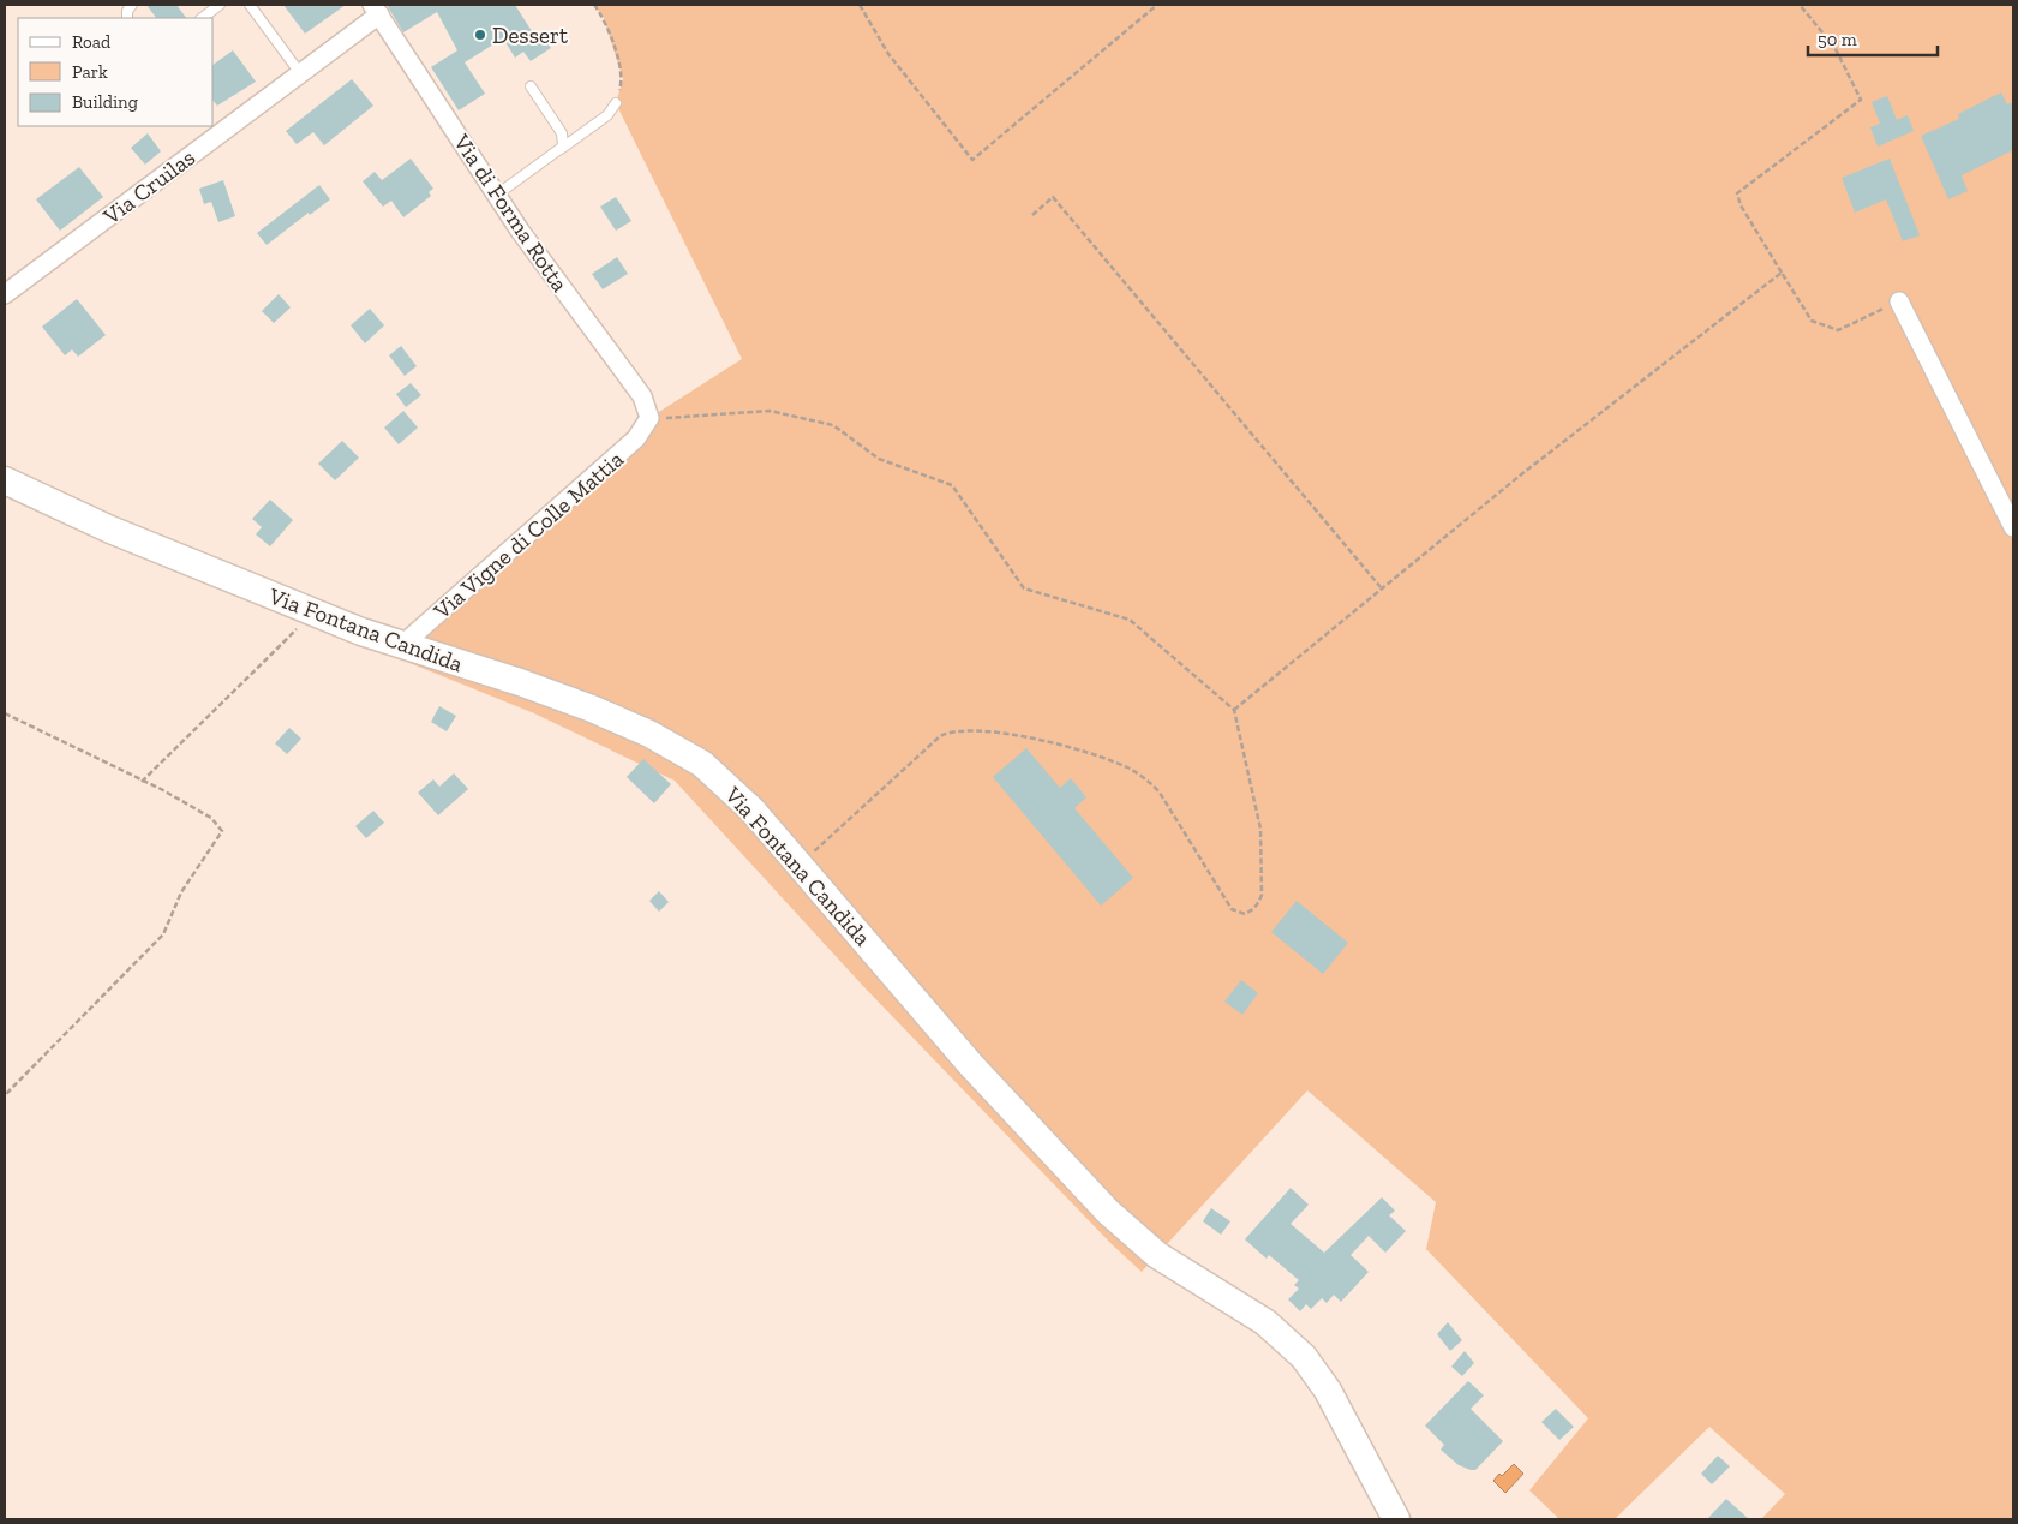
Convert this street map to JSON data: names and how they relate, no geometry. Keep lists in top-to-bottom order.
{
  "streets": {
    "main road": ["Via Fontana Candida"],
    "street": ["Via Cruilas", "Via di Forma Rotta", "Via Vigne di Colle Mattia"]
  },
  "crossings": [
    ["Via Cruilas", "Via di Forma Rotta"],
    ["Via di Forma Rotta", "Via Vigne di Colle Mattia"],
    ["Via Vigne di Colle Mattia", "Via Fontana Candida"]
  ],
  "places": ["Dessert"],
  "legend": ["Road", "Park", "Building"],
  "scale_bar": "50 m"
}
